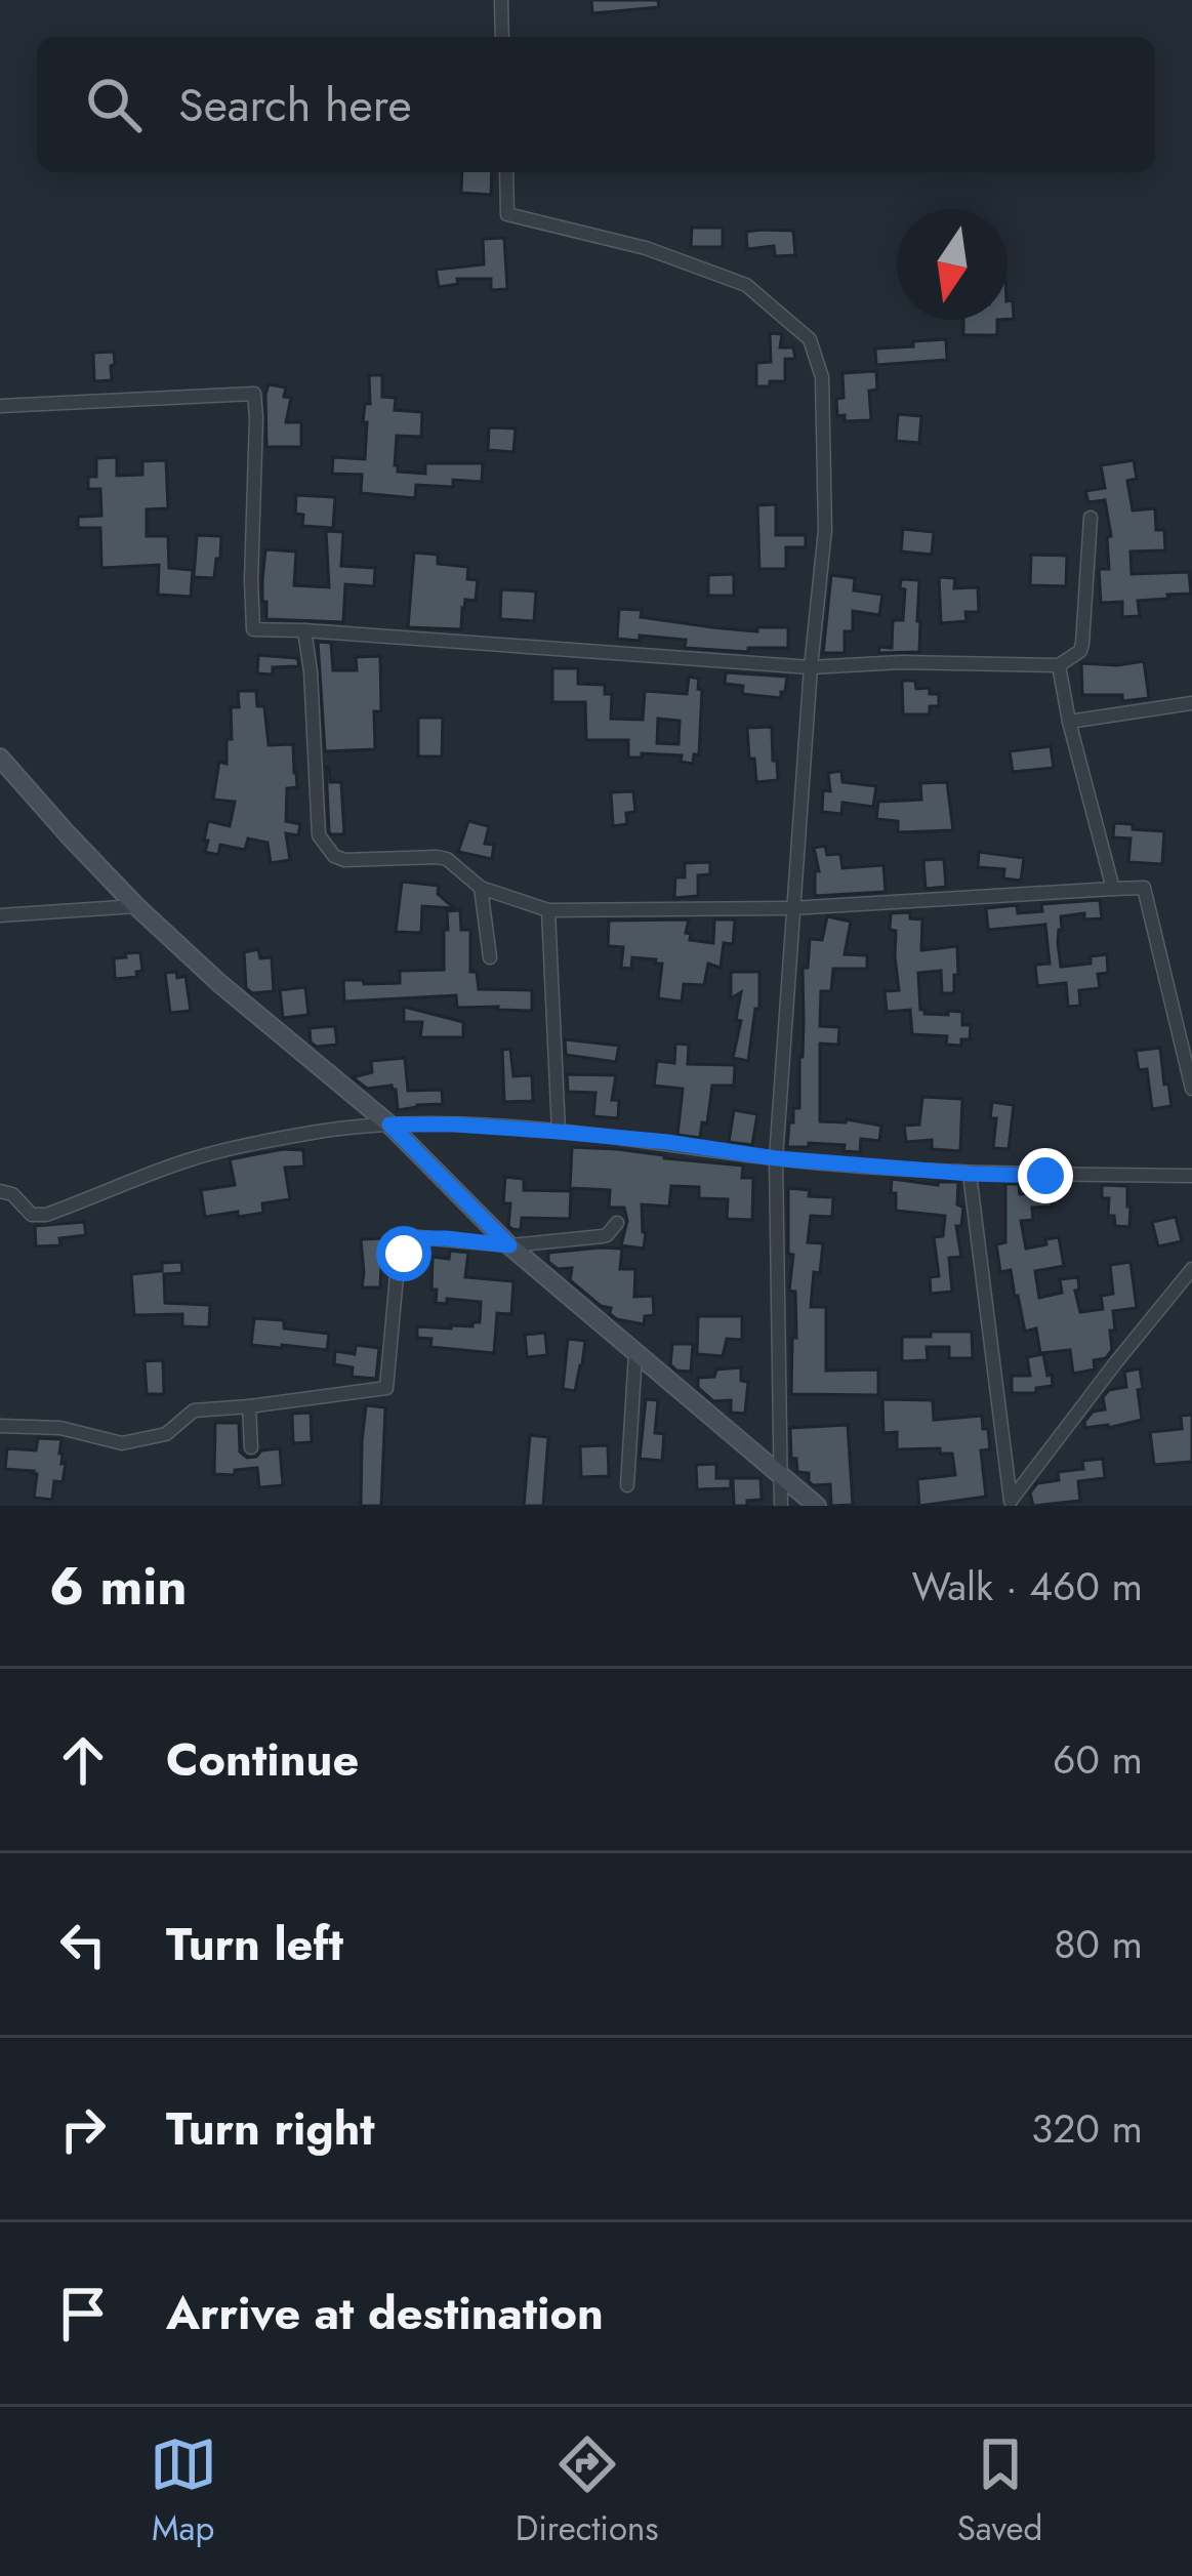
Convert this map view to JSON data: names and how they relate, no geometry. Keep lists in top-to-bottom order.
{
  "north": "bottom",
  "page": {
    "search": "Search here",
    "heading": ["6 min", "Walk · 460 m"],
    "list": [
      ["Continue", "60 m"],
      ["Turn left", "80 m"],
      ["Turn right", "320 m"],
      "Arrive at destination"
    ],
    "nav": ["Map", "Directions", "Saved"]
  }
}
